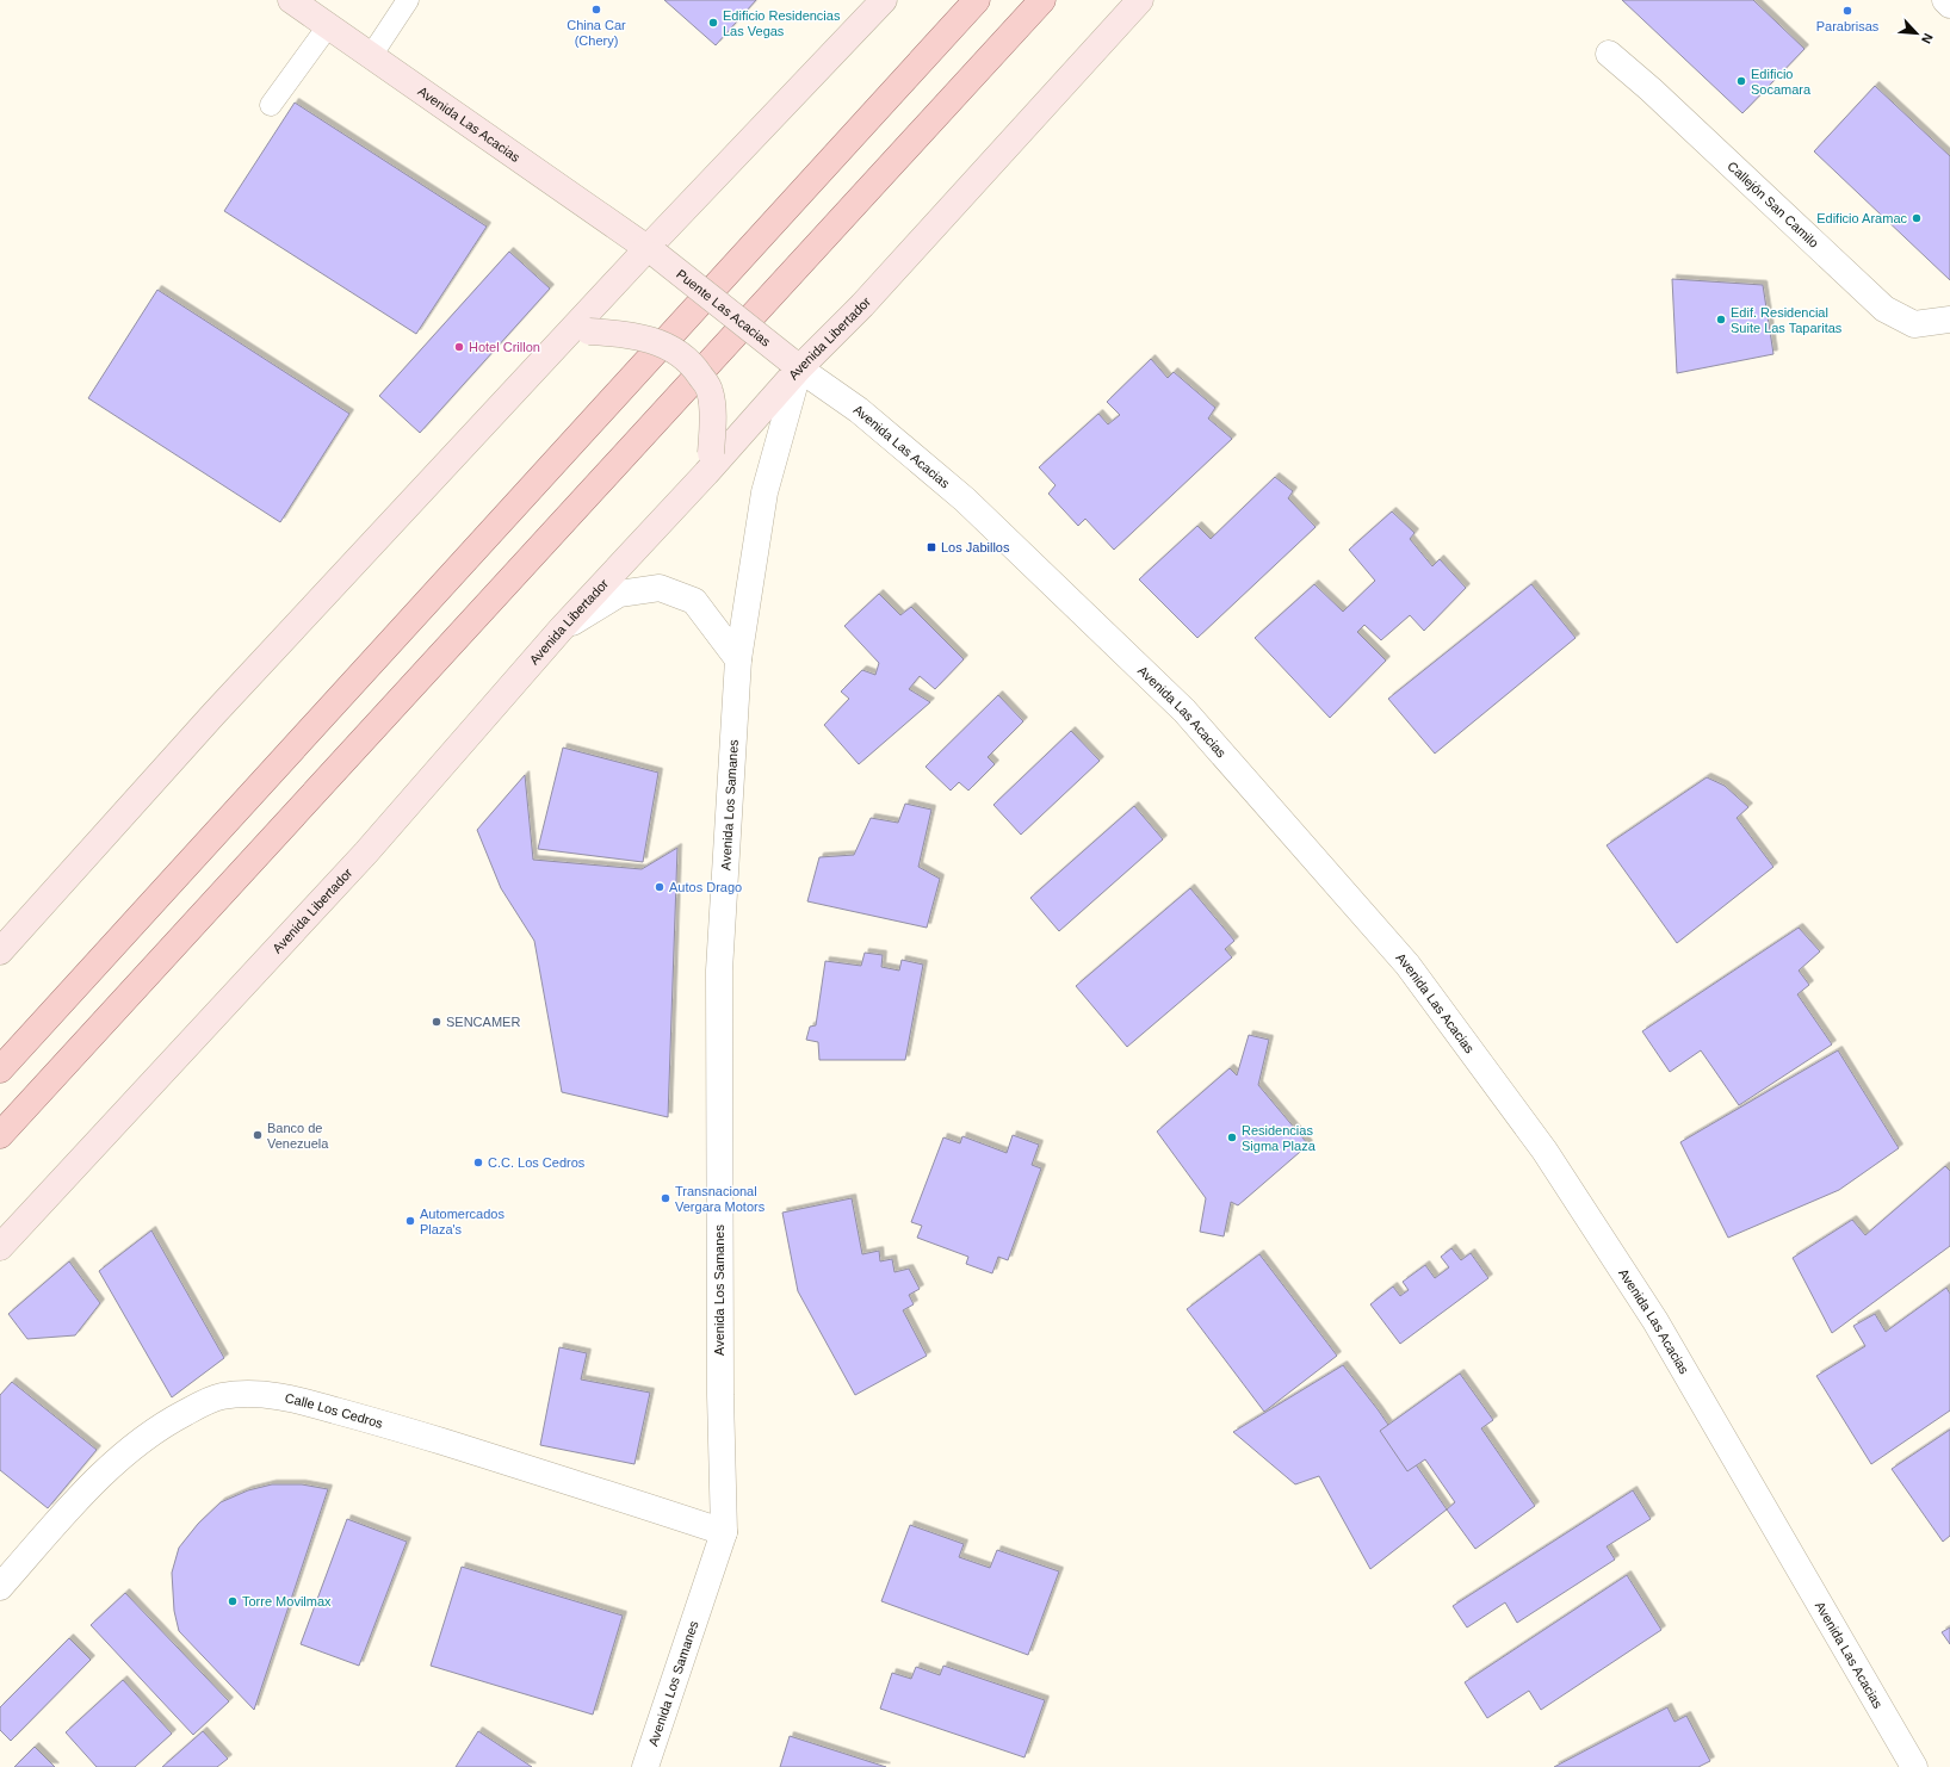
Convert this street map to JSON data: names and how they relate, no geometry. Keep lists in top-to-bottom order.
{
  "streets": {
    "main road": ["Avenida Las Acacias", "Puente Las Acacias", "Avenida Libertador"],
    "street": ["Callejón San Camilo", "Avenida Los Samanes", "Calle Los Cedros"]
  },
  "crossings": [
    ["Avenida Las Acacias", "Puente Las Acacias"],
    ["Avenida Las Acacias", "Avenida Libertador"],
    ["Avenida Las Acacias", "Avenida Los Samanes"],
    ["Puente Las Acacias", "Avenida Libertador"],
    ["Puente Las Acacias", "Avenida Los Samanes"],
    ["Avenida Libertador", "Avenida Los Samanes"],
    ["Avenida Los Samanes", "Calle Los Cedros"]
  ],
  "places": {
    "other": [
      "China Car (Chery)",
      "Parabrisas",
      "Edificio Residencias Las Vegas",
      "Edificio Socamara",
      "Edificio Aramac",
      "Edif. Residencial Suite Las Taparitas",
      "Hotel Crillon",
      "Autos Drago",
      "SENCAMER",
      "Banco de Venezuela",
      "Residencias Sigma Plaza",
      "C.C. Los Cedros",
      "Transnacional Vergara Motors",
      "Automercados Plaza's",
      "Torre Movilmax"
    ],
    "transit": ["Los Jabillos"]
  },
  "north": "bottom right"
}
